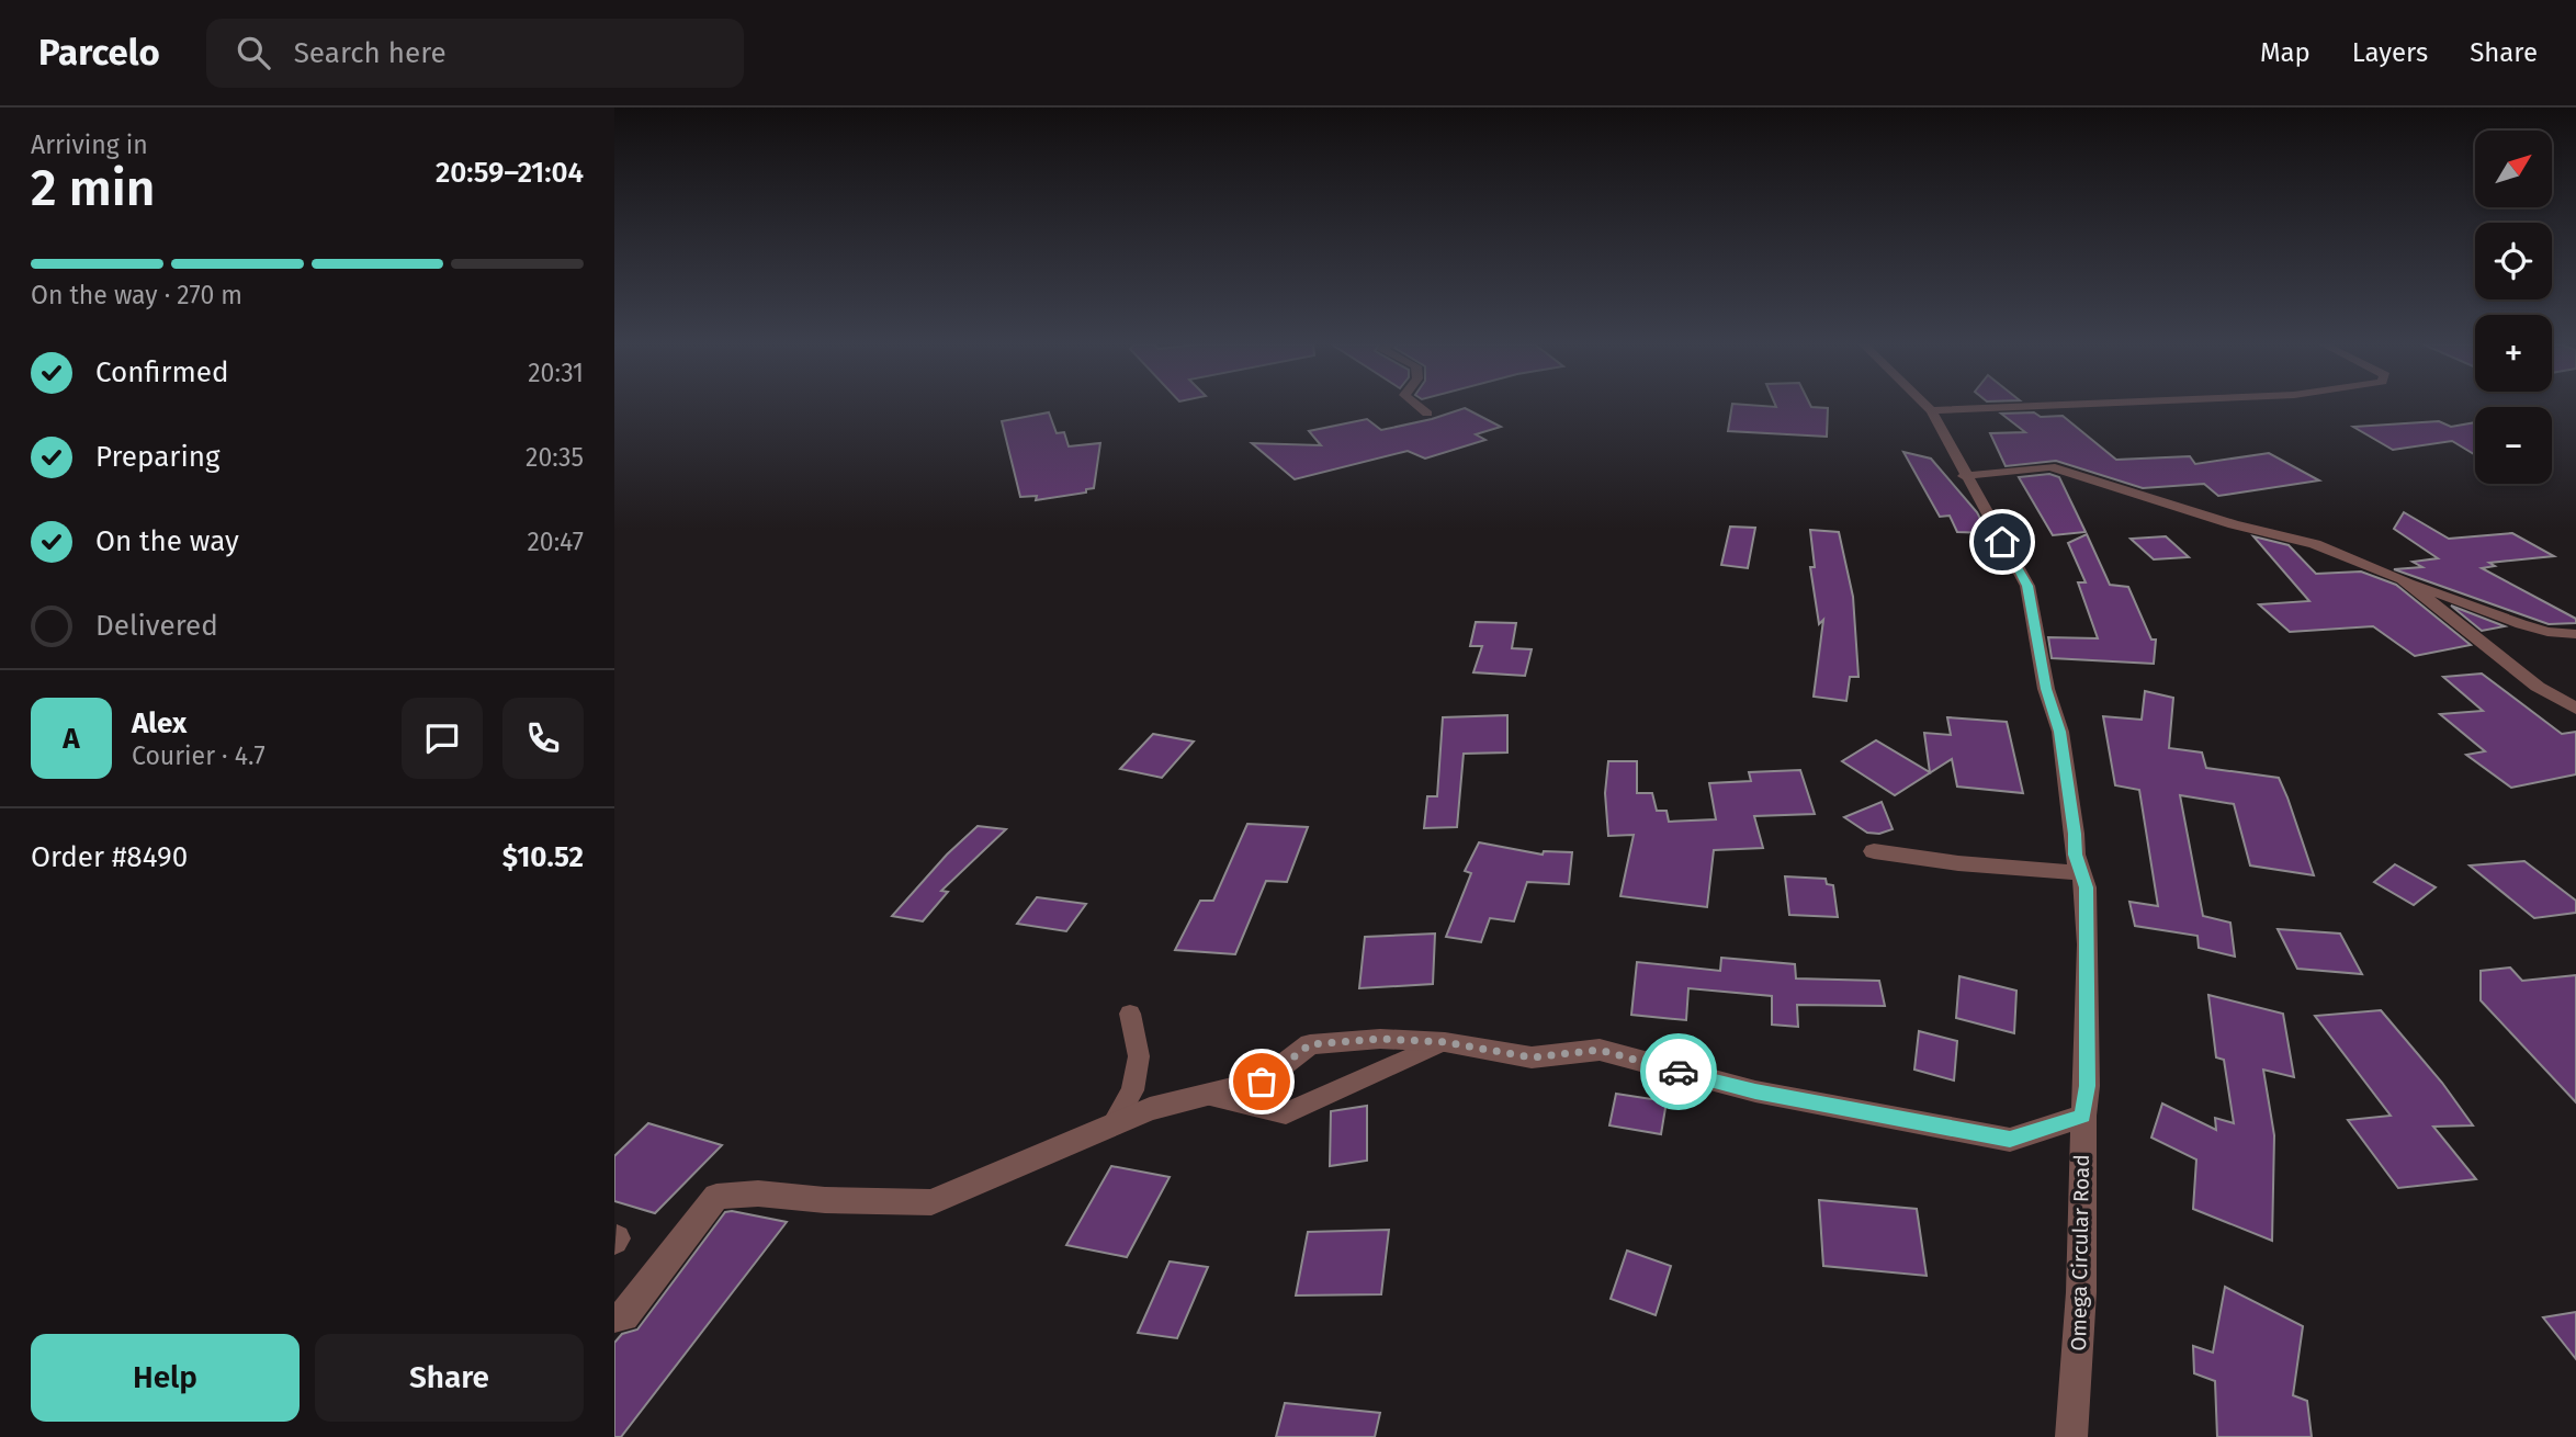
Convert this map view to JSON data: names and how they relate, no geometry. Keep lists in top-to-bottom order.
{
  "streets": {
    "street": ["Omega Circular Road"]
  },
  "north": "top right",
  "page": {
    "header": "Parcelo",
    "search": "Search here",
    "nav": ["Map", "Layers", "Share"],
    "heading": ["2 min", "Arriving in", "20:59–21:04"],
    "panel": [
      "Alex",
      "Courier · 4.7",
      "Order #8490",
      "$10.52"
    ],
    "map_buttons": ["+", "−"],
    "bar": "On the way · 270 m",
    "list": [
      ["Confirmed", "20:31"],
      ["Preparing", "20:35"],
      ["On the way", "20:47"],
      "Delivered"
    ],
    "round": "A",
    "buttons": ["Help", "Share"]
  }
}
